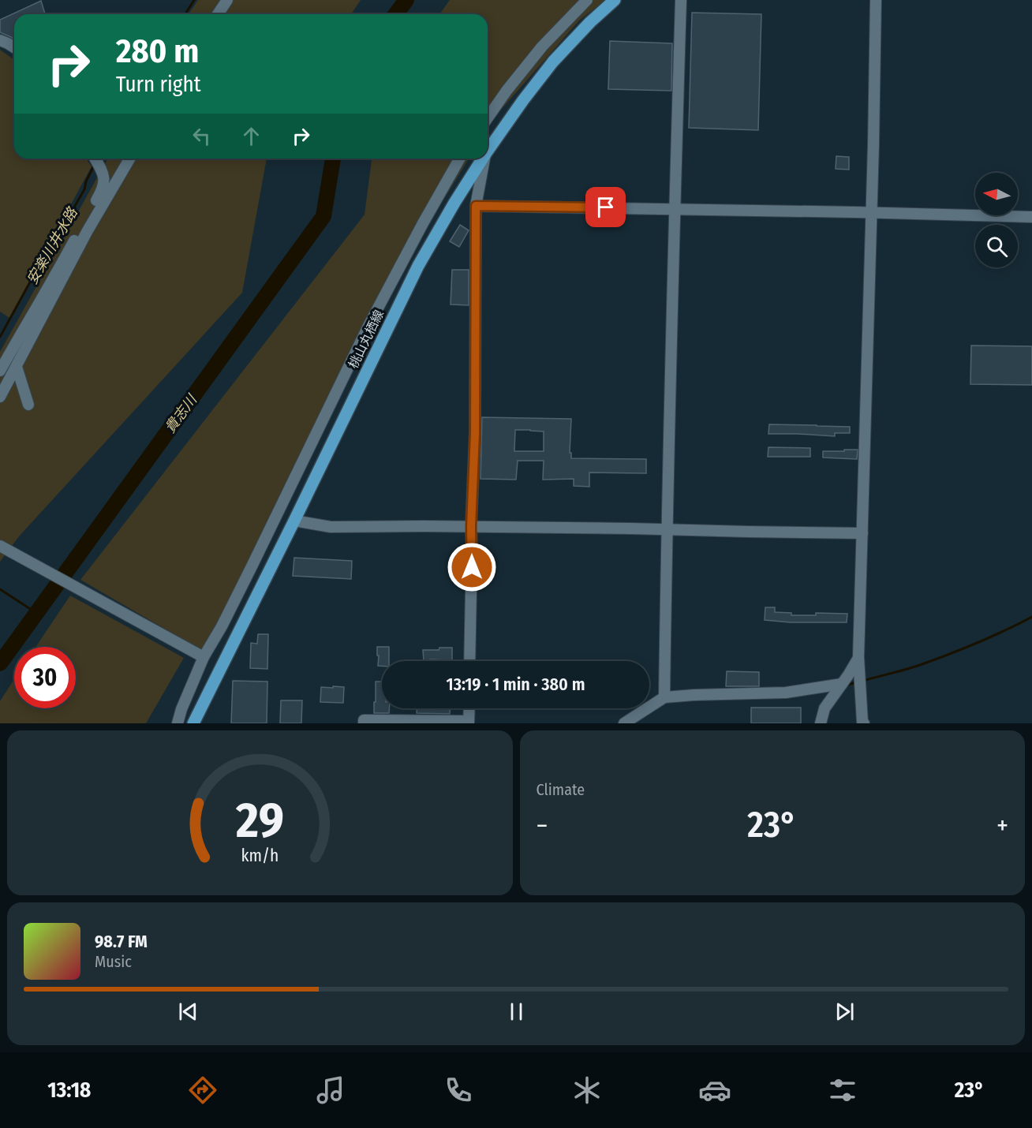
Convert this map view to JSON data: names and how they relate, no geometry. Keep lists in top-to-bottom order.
{
  "streets": {
    "main road": ["桃山丸栖線"]
  },
  "water": ["安楽川井水路", "貴志川"],
  "north": "left",
  "page": {
    "turn": ["280 m", "Turn right"],
    "limit": "30",
    "trip": "13:19 · 1 min · 380 m",
    "tile": "Climate",
    "heat": ["−", "23°", "+"],
    "song": ["98.7 FM", "Music"],
    "tabs": ["13:18", "23°"],
    "gauge": ["29", "km/h"]
  }
}
